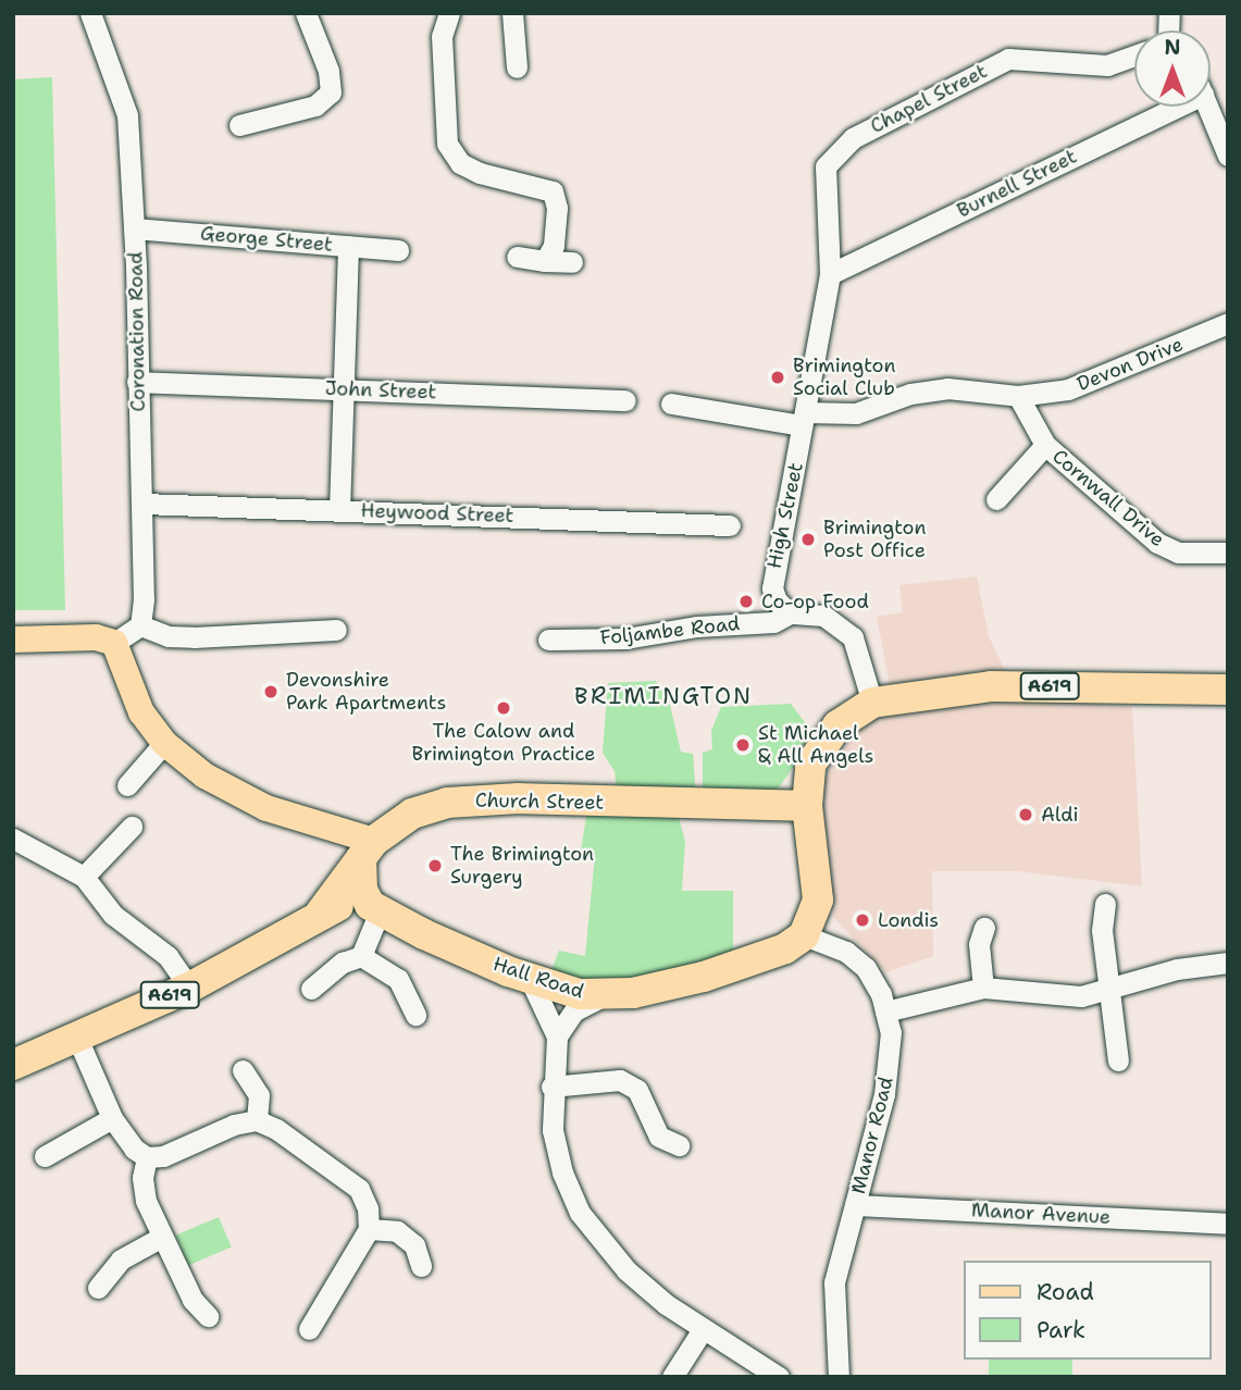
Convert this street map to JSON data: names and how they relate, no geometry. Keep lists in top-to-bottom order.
{
  "streets": {
    "highway": ["A619", "Church Street", "Hall Road"],
    "street": [
      "Chapel Street",
      "Burnell Street",
      "George Street",
      "Coronation Road",
      "Devon Drive",
      "John Street",
      "Cornwall Drive",
      "Heywood Street",
      "High Street",
      "Foljambe Road",
      "Manor Road",
      "Manor Avenue"
    ]
  },
  "crossings": [
    ["Chapel Street", "Burnell Street"],
    ["Chapel Street", "High Street"],
    ["Burnell Street", "High Street"],
    ["George Street", "Coronation Road"],
    ["Coronation Road", "John Street"],
    ["Coronation Road", "Heywood Street"],
    ["Devon Drive", "Cornwall Drive"],
    ["Devon Drive", "High Street"],
    ["High Street", "Foljambe Road"],
    ["A619", "Church Street"],
    ["A619", "Hall Road"],
    ["Hall Road", "Manor Road"],
    ["Manor Road", "Manor Avenue"]
  ],
  "districts": ["BRIMINGTON"],
  "places": [
    "Brimington Social Club",
    "Brimington Post Office",
    "Co-op Food",
    "Devonshire Park Apartments",
    "The Calow and Brimington Practice",
    "St Michael & All Angels",
    "Aldi",
    "The Brimington Surgery",
    "Londis"
  ],
  "legend": ["Road", "Park"],
  "north": "top"
}
